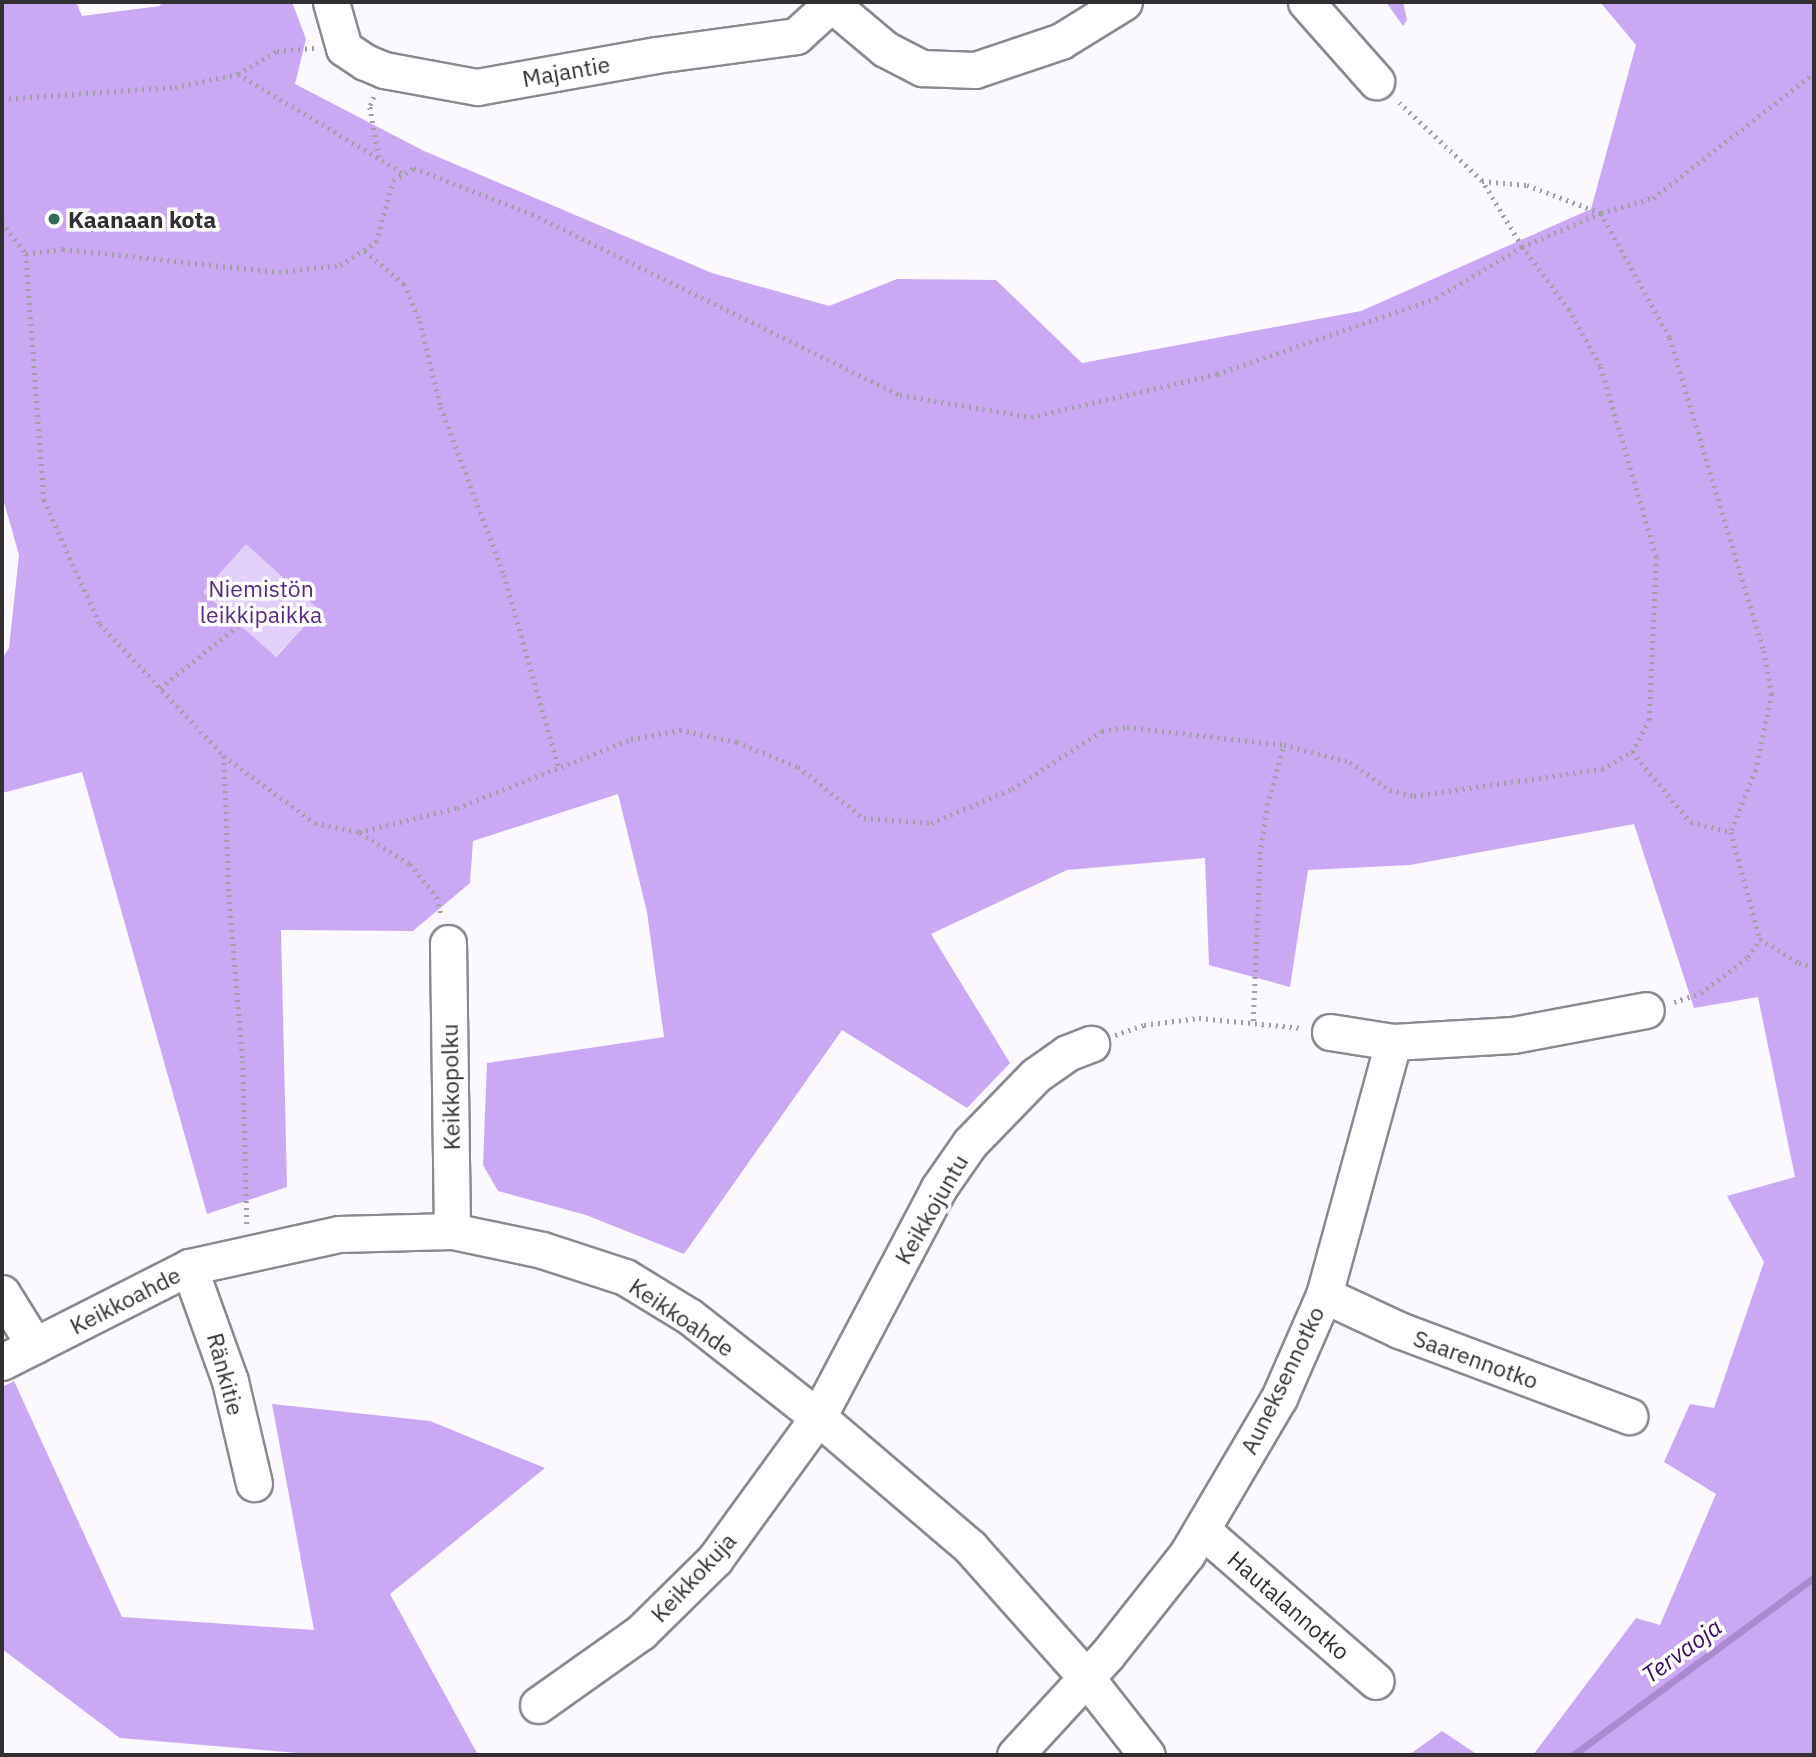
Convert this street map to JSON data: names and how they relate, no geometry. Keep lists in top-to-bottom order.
{
  "streets": {
    "street": [
      "Majantie",
      "Keikkopolku",
      "Keikkojuntu",
      "Keikkoahde",
      "Saarennotko",
      "Ränkitie",
      "Auneksennotko",
      "Keikkokuja",
      "Hautalannotko"
    ]
  },
  "crossings": [
    ["Keikkopolku", "Keikkoahde"],
    ["Keikkojuntu", "Keikkoahde"],
    ["Keikkojuntu", "Keikkokuja"],
    ["Keikkoahde", "Ränkitie"],
    ["Keikkoahde", "Auneksennotko"],
    ["Keikkoahde", "Keikkokuja"],
    ["Saarennotko", "Auneksennotko"],
    ["Auneksennotko", "Hautalannotko"]
  ],
  "water": ["Tervaoja"],
  "parks": ["Niemistön leikkipaikka"],
  "places": ["Kaanaan kota"]
}
